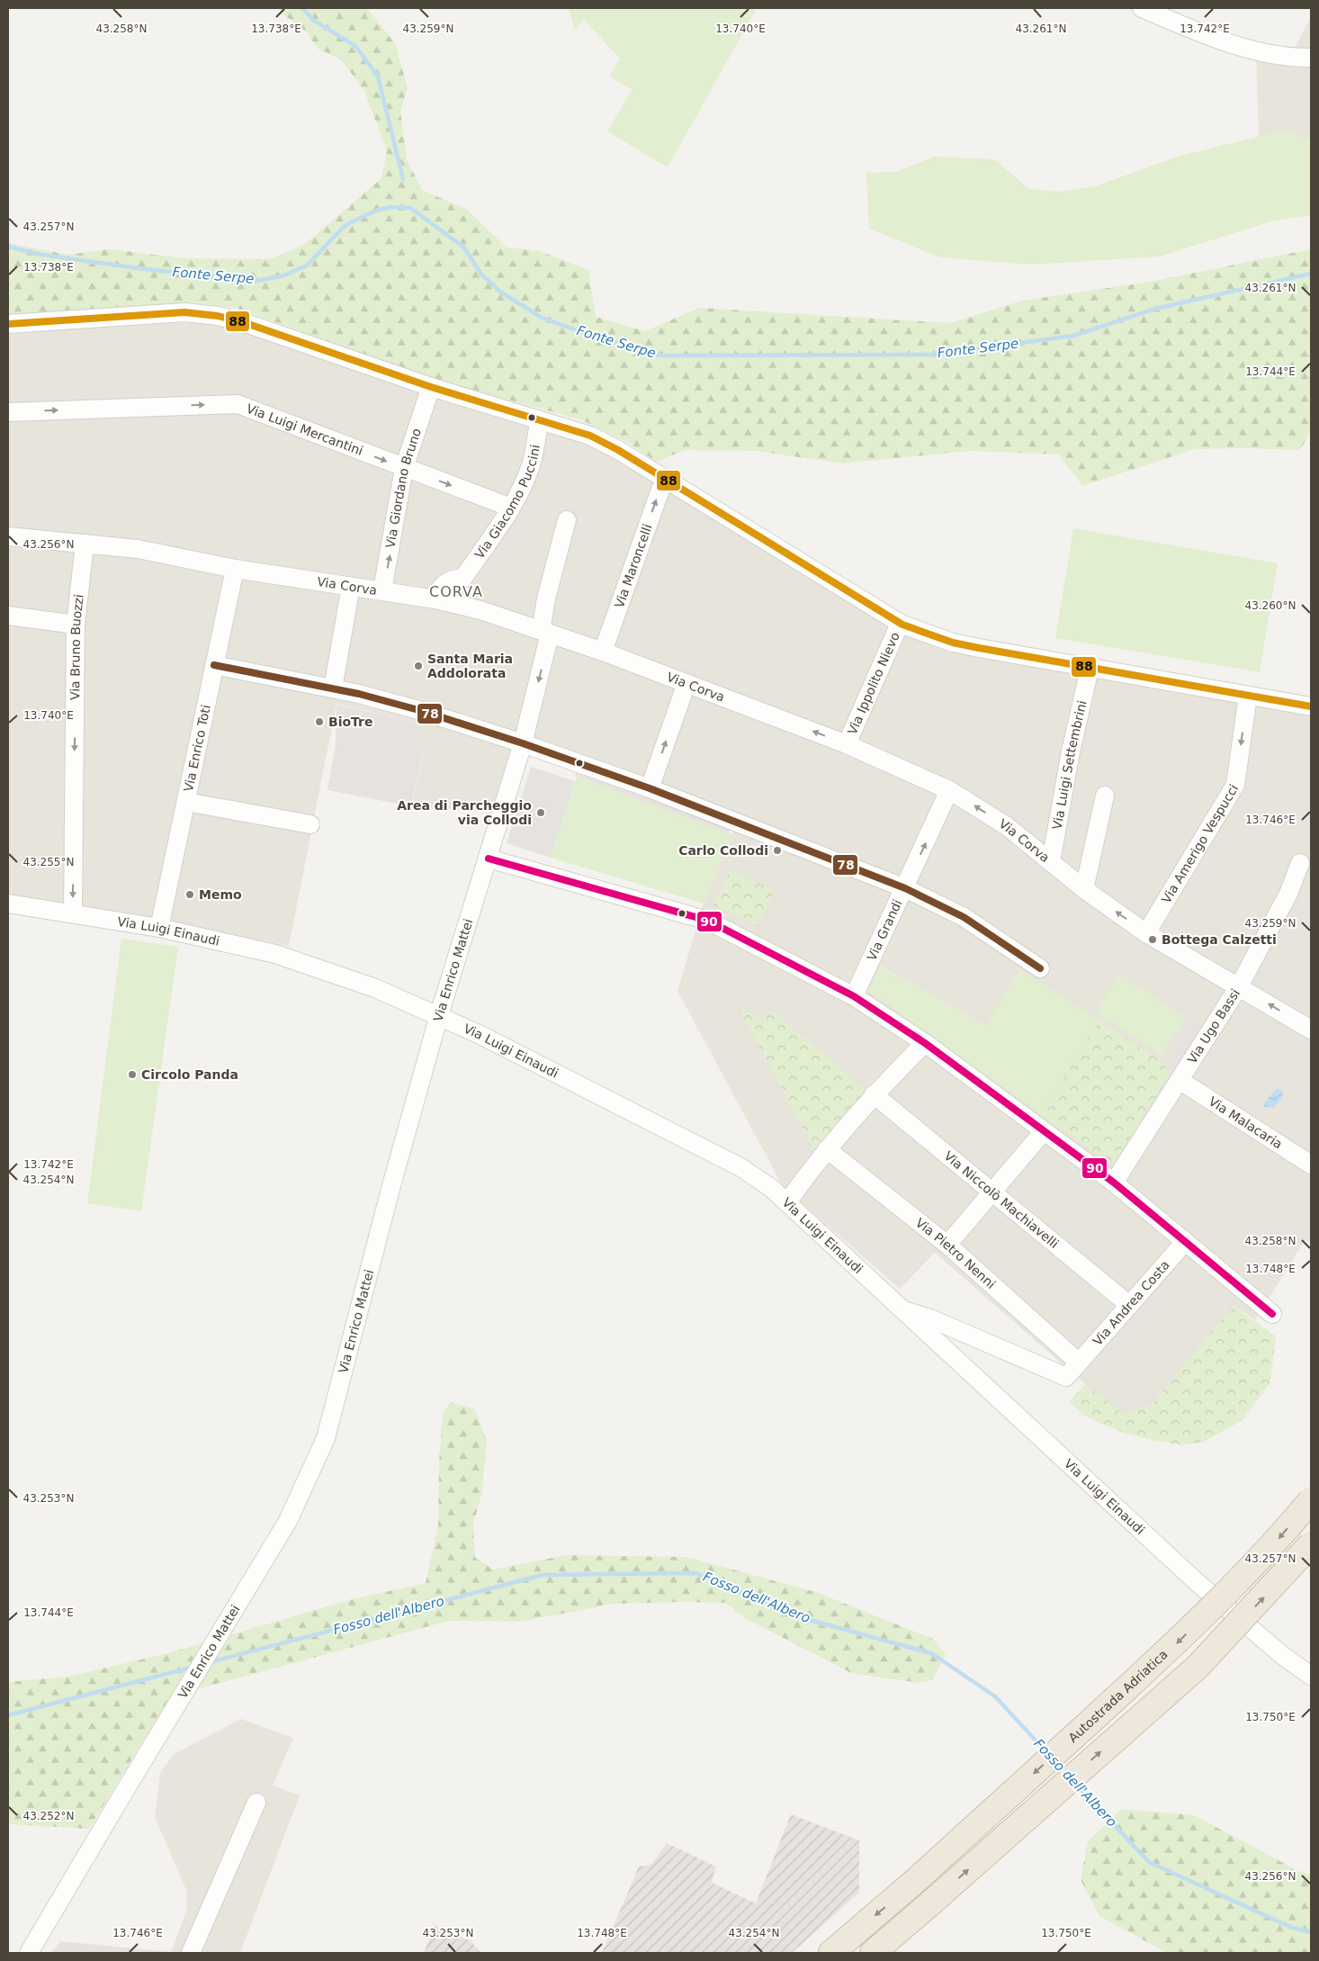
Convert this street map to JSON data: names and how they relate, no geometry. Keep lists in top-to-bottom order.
{
  "streets": {
    "highway": ["Autostrada Adriatica"],
    "street": [
      "Via Luigi Mercantini",
      "Via Giordano Bruno",
      "Via Giacomo Puccini",
      "Via Maroncelli",
      "Via Corva",
      "Via Bruno Buozzi",
      "Via Ippolito Nievo",
      "Via Enrico Toti",
      "Via Luigi Settembrini",
      "Via Amerigo Vespucci",
      "Via Grandi",
      "Via Luigi Einaudi",
      "Via Enrico Mattei",
      "Via Ugo Bassi",
      "Via Malacaria",
      "Via Niccolò Machiavelli",
      "Via Pietro Nenni",
      "Via Andrea Costa"
    ]
  },
  "crossings": [
    ["Via Luigi Mercantini", "Via Giordano Bruno"],
    ["Via Luigi Mercantini", "Via Giacomo Puccini"],
    ["Via Giordano Bruno", "Via Corva"],
    ["Via Maroncelli", "Via Corva"],
    ["Via Corva", "Via Bruno Buozzi"],
    ["Via Corva", "Via Ippolito Nievo"],
    ["Via Corva", "Via Enrico Toti"],
    ["Via Corva", "Via Luigi Settembrini"],
    ["Via Corva", "Via Amerigo Vespucci"],
    ["Via Corva", "Via Grandi"],
    ["Via Corva", "Via Enrico Mattei"],
    ["Via Corva", "Via Ugo Bassi"],
    ["Via Bruno Buozzi", "Via Luigi Einaudi"],
    ["Via Enrico Toti", "Via Luigi Einaudi"],
    ["Via Luigi Einaudi", "Via Enrico Mattei"],
    ["Via Luigi Einaudi", "Via Pietro Nenni"],
    ["Via Luigi Einaudi", "Via Andrea Costa"],
    ["Via Ugo Bassi", "Via Malacaria"],
    ["Via Niccolò Machiavelli", "Via Andrea Costa"],
    ["Via Pietro Nenni", "Via Andrea Costa"]
  ],
  "one_way": [
    "Via Giordano Bruno",
    "Via Maroncelli",
    "Via Bruno Buozzi",
    "Via Grandi"
  ],
  "districts": ["CORVA"],
  "water": ["Fonte Serpe", "Fosso dell'Albero"],
  "places": [
    "Santa Maria Addolorata",
    "BioTre",
    "Area di Parcheggio via Collodi",
    "Carlo Collodi",
    "Memo",
    "Bottega Calzetti",
    "Circolo Panda"
  ],
  "lines": ["transit line 88", "transit line 78", "transit line 90"],
  "coordinates": [
    "13.738°E",
    "13.740°E",
    "13.742°E",
    "43.258°N",
    "43.259°N",
    "43.261°N",
    "43.257°N",
    "13.744°E",
    "43.256°N",
    "43.260°N",
    "13.746°E",
    "43.255°N",
    "43.254°N",
    "13.748°E",
    "43.253°N",
    "13.750°E",
    "43.252°N"
  ]
}
